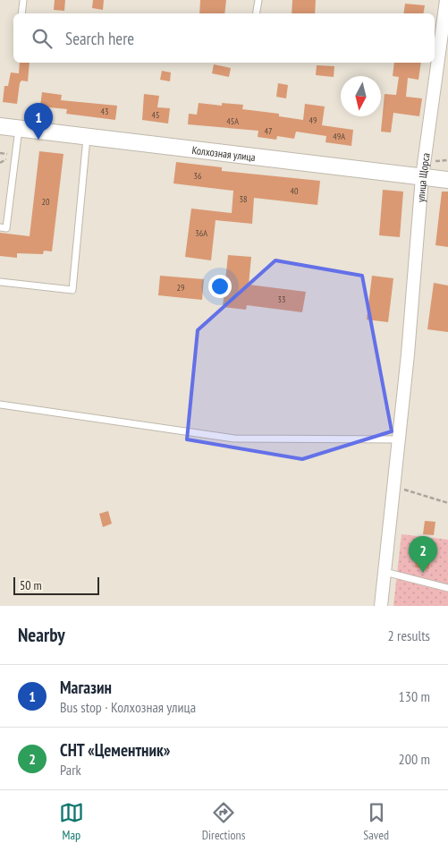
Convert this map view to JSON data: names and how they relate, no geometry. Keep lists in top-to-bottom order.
{
  "streets": {
    "street": ["Колхозная улица", "улица Щорса"]
  },
  "crossings": [
    ["Колхозная улица", "улица Щорса"]
  ],
  "house_numbers": [
    "43",
    "45",
    "49",
    "45А",
    "47",
    "49А",
    "36",
    "40",
    "38",
    "20",
    "36А",
    "29",
    "33"
  ],
  "scale_bar": "50 m",
  "north": "bottom",
  "page": {
    "search": "Search here",
    "pins": ["1", "2"],
    "scale": "50 m",
    "heading": ["Nearby", "2 results"],
    "list": [
      {
        "mark": "1",
        "name": "Магазин",
        "note": "Bus stop · Колхозная улица",
        "value": "130 m"
      },
      {
        "mark": "2",
        "name": "СНТ «Цементник»",
        "note": "Park",
        "value": "200 m"
      }
    ],
    "nav": ["Map", "Directions", "Saved"]
  }
}
